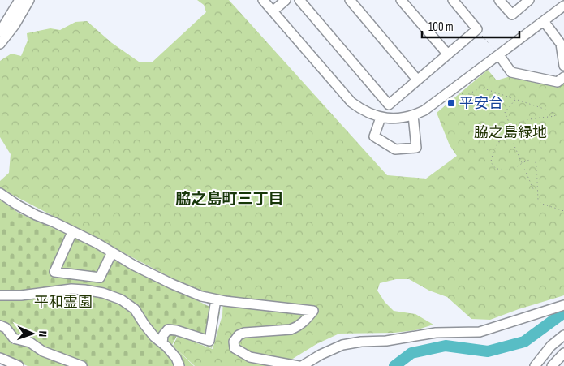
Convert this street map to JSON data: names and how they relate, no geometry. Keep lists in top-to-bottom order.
{
  "districts": ["脇之島町三丁目"],
  "parks": ["脇之島緑地", "平和霊園"],
  "places": {
    "transit": ["平安台"]
  },
  "scale_bar": "100 m",
  "north": "right"
}
